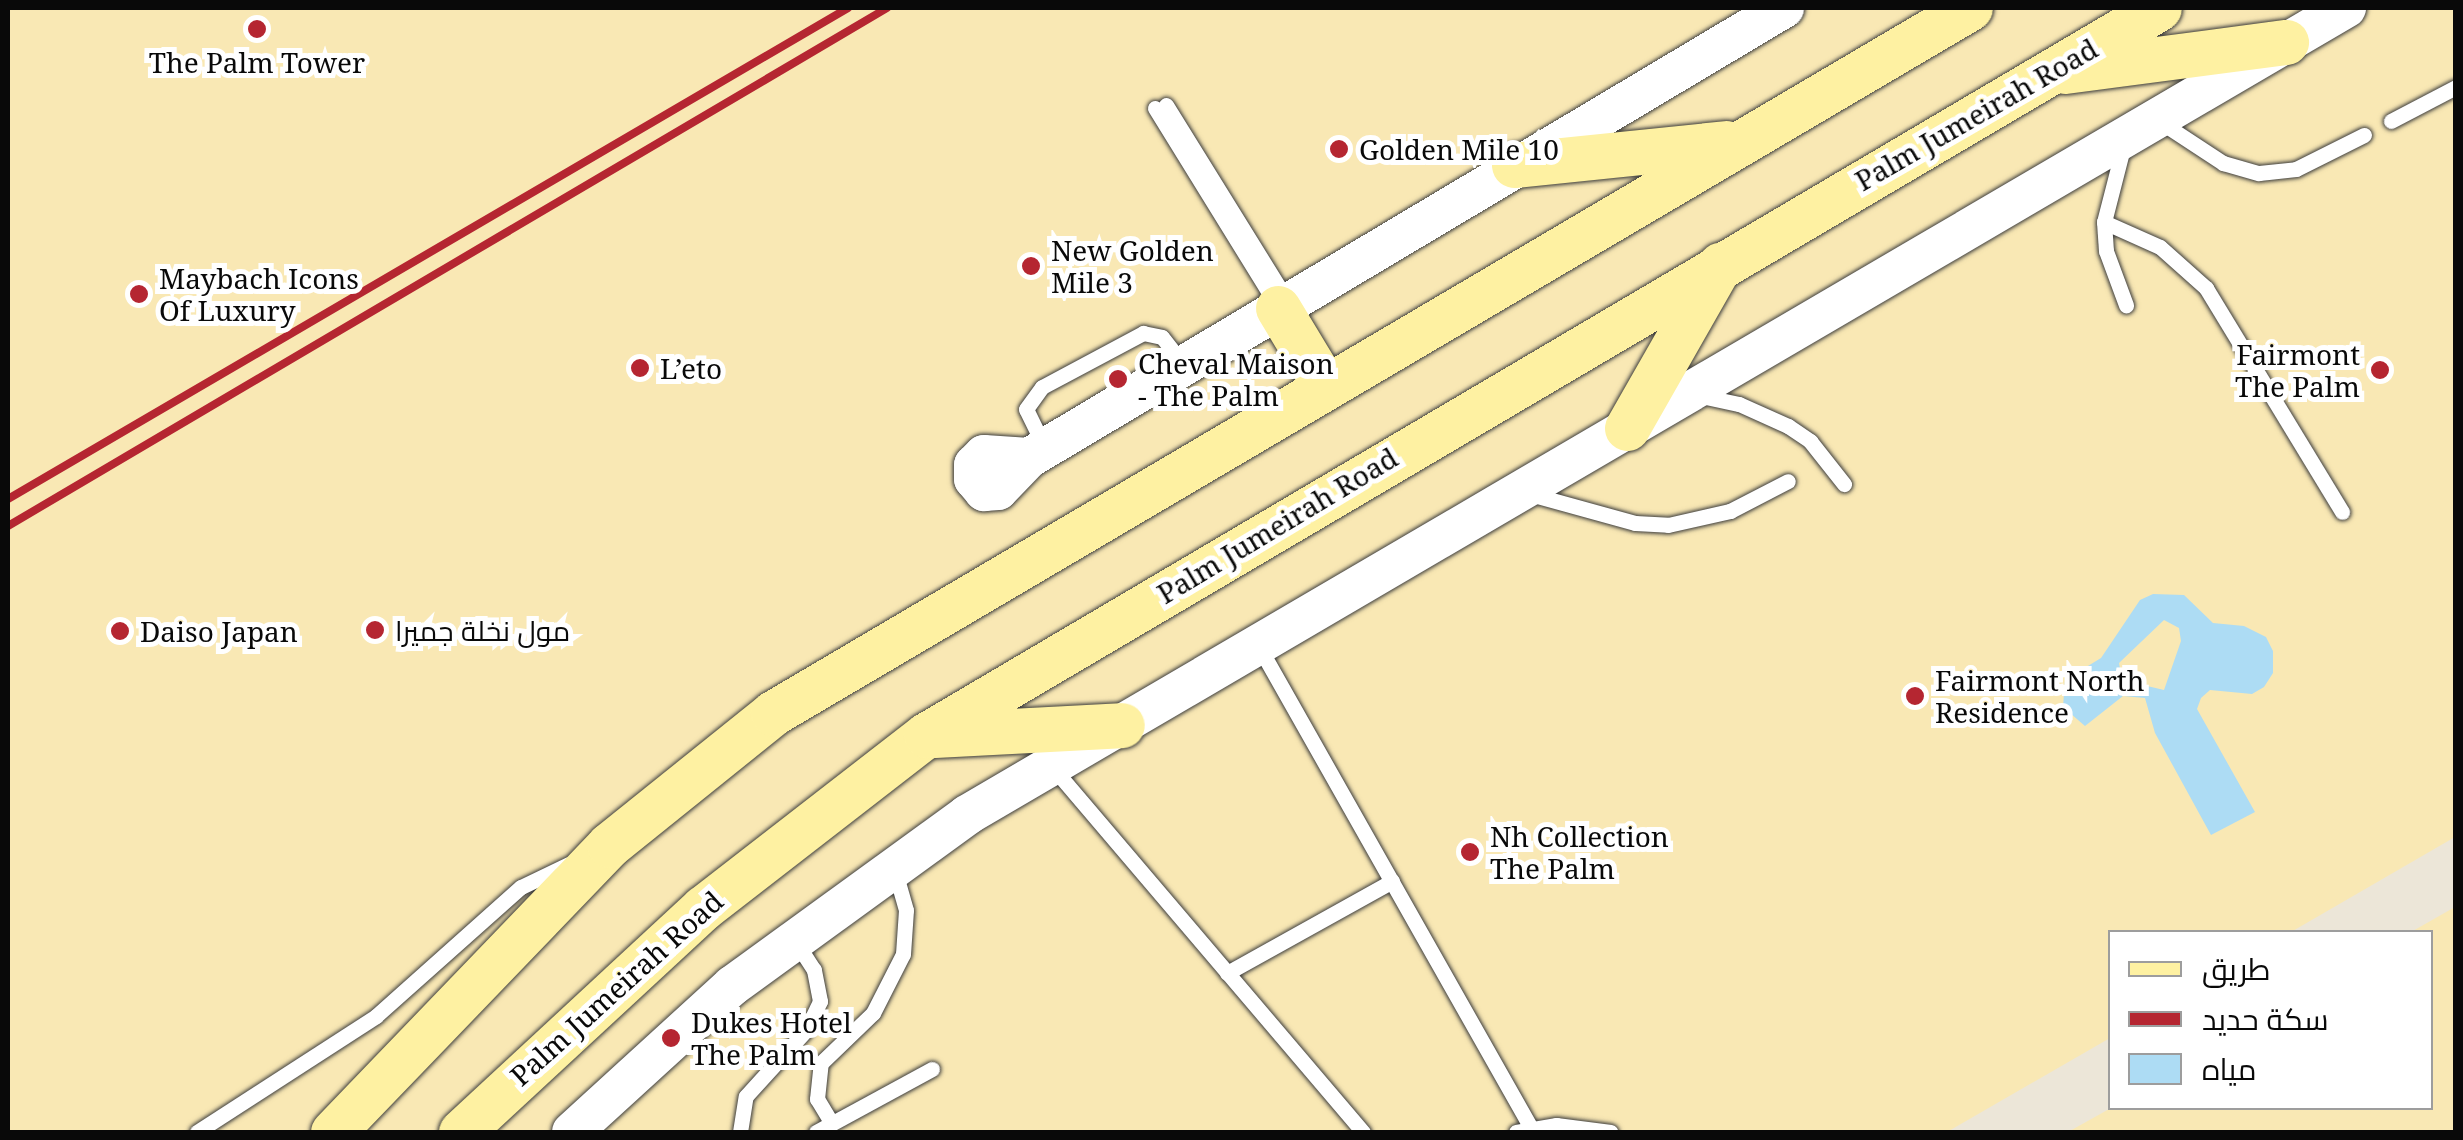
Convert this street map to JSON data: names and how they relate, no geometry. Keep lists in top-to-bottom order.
{
  "streets": {
    "main road": ["Palm Jumeirah Road"]
  },
  "places": [
    "The Palm Tower",
    "Golden Mile 10",
    "New Golden Mile 3",
    "Maybach Icons Of Luxury",
    "L’eto",
    "Fairmont The Palm",
    "Cheval Maison - The Palm",
    "مول نخلة جميرا",
    "Daiso Japan",
    "Fairmont North Residence",
    "Nh Collection The Palm",
    "Dukes Hotel The Palm"
  ],
  "legend": ["طريق", "سكة حديد", "مياه"]
}
